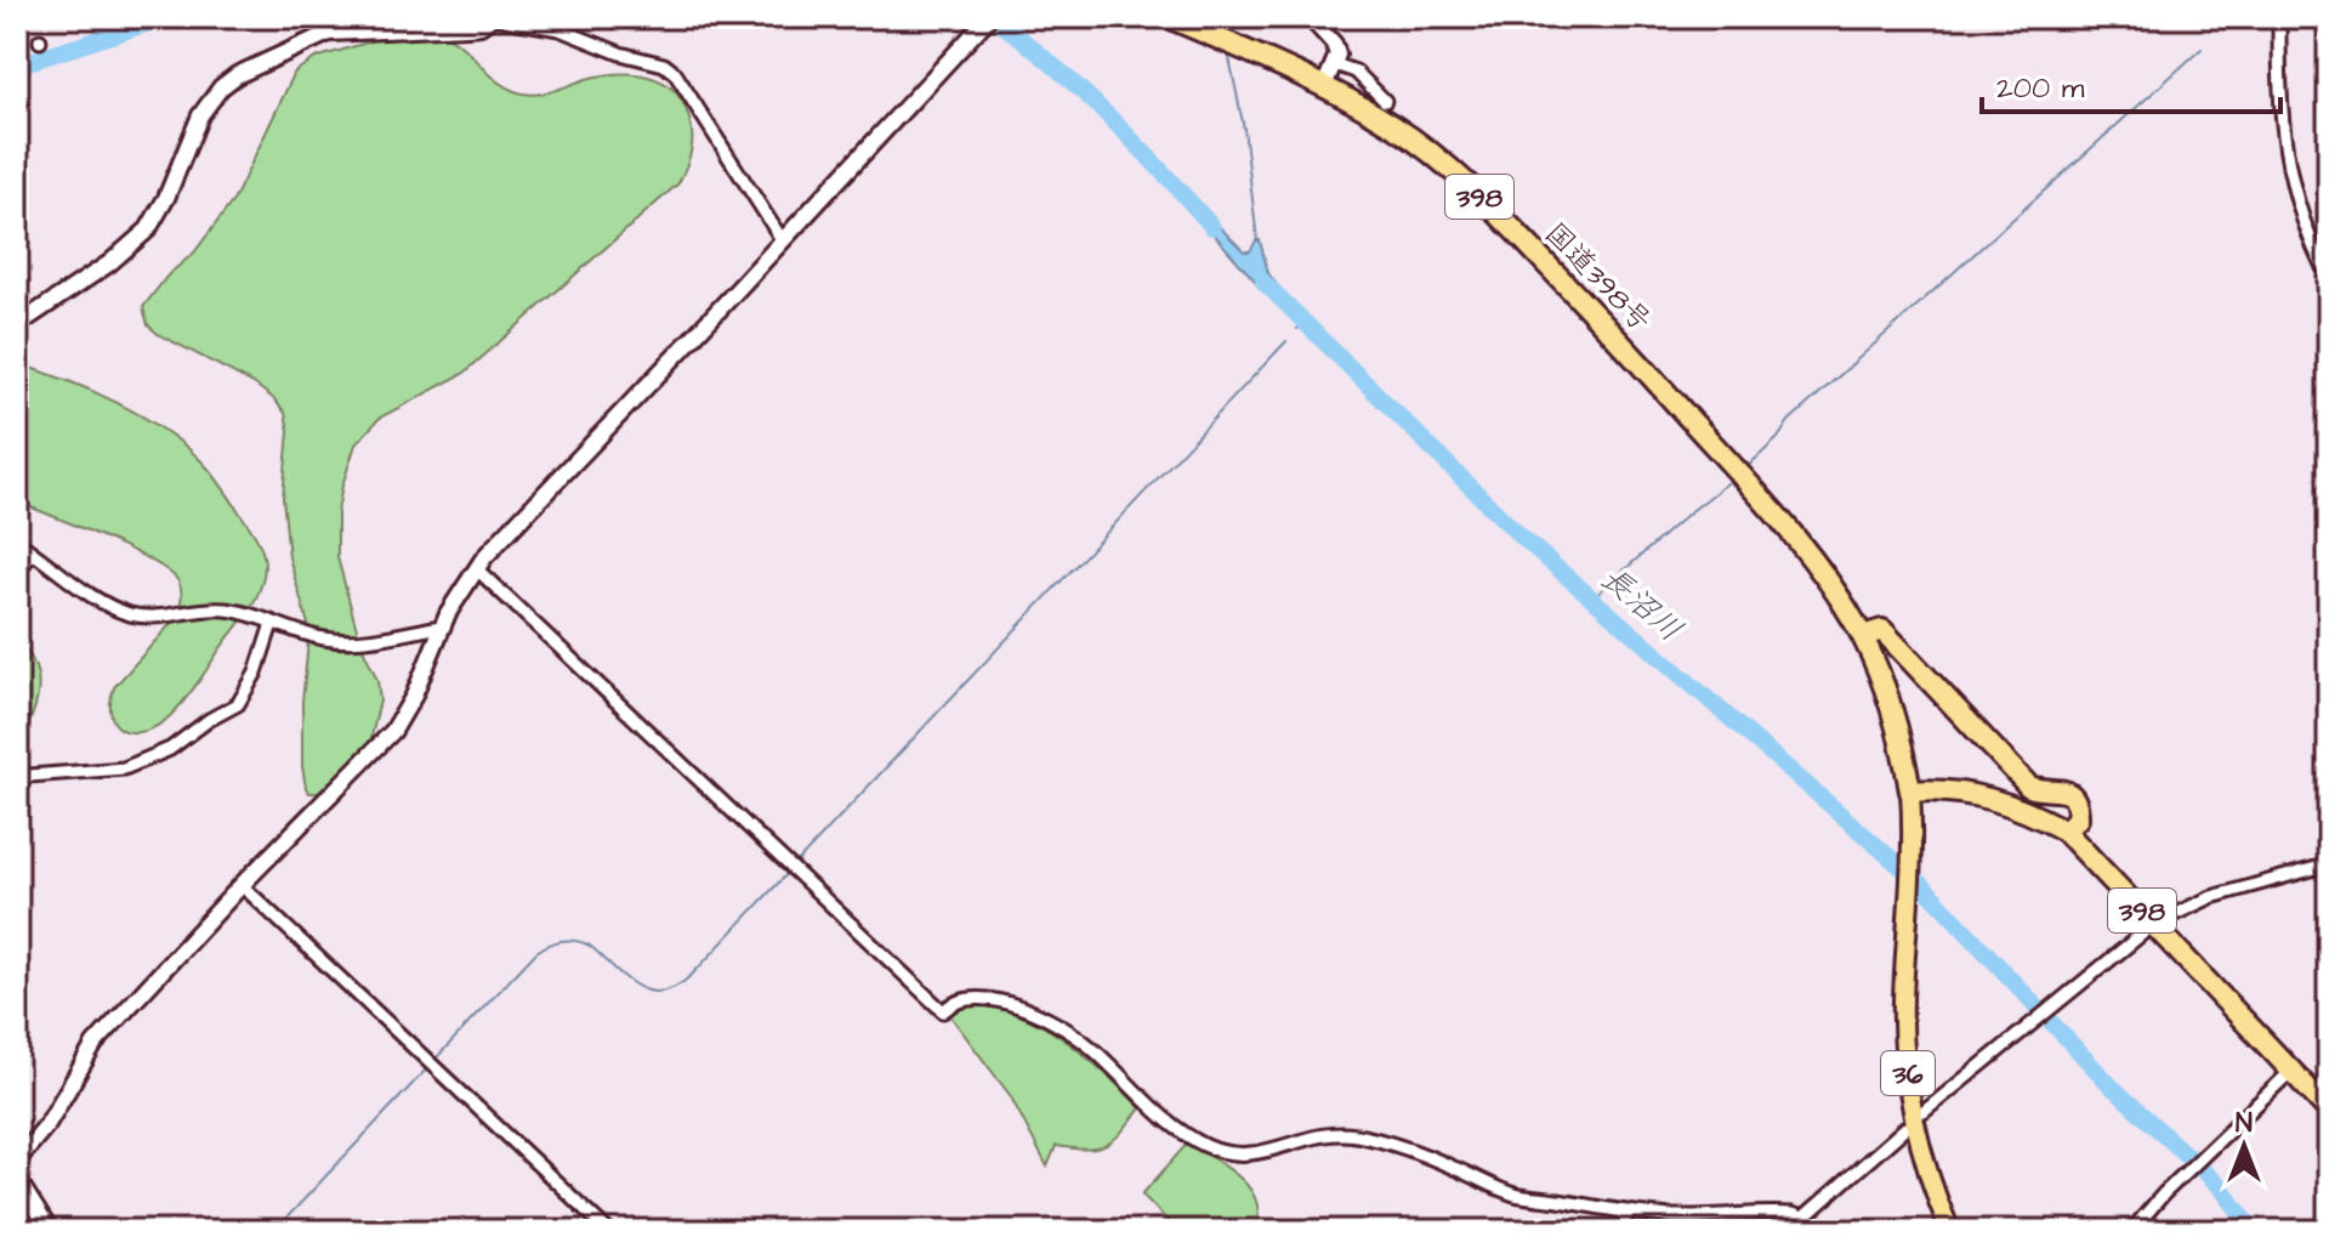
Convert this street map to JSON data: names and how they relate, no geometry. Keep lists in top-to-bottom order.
{
  "streets": {
    "highway": ["398", "国道398号"],
    "main road": ["36"]
  },
  "crossings": [
    ["398", "国道398号"],
    ["398", "36"],
    ["国道398号", "36"]
  ],
  "water": ["長沼川"],
  "scale_bar": "200 m",
  "north": "top"
}
